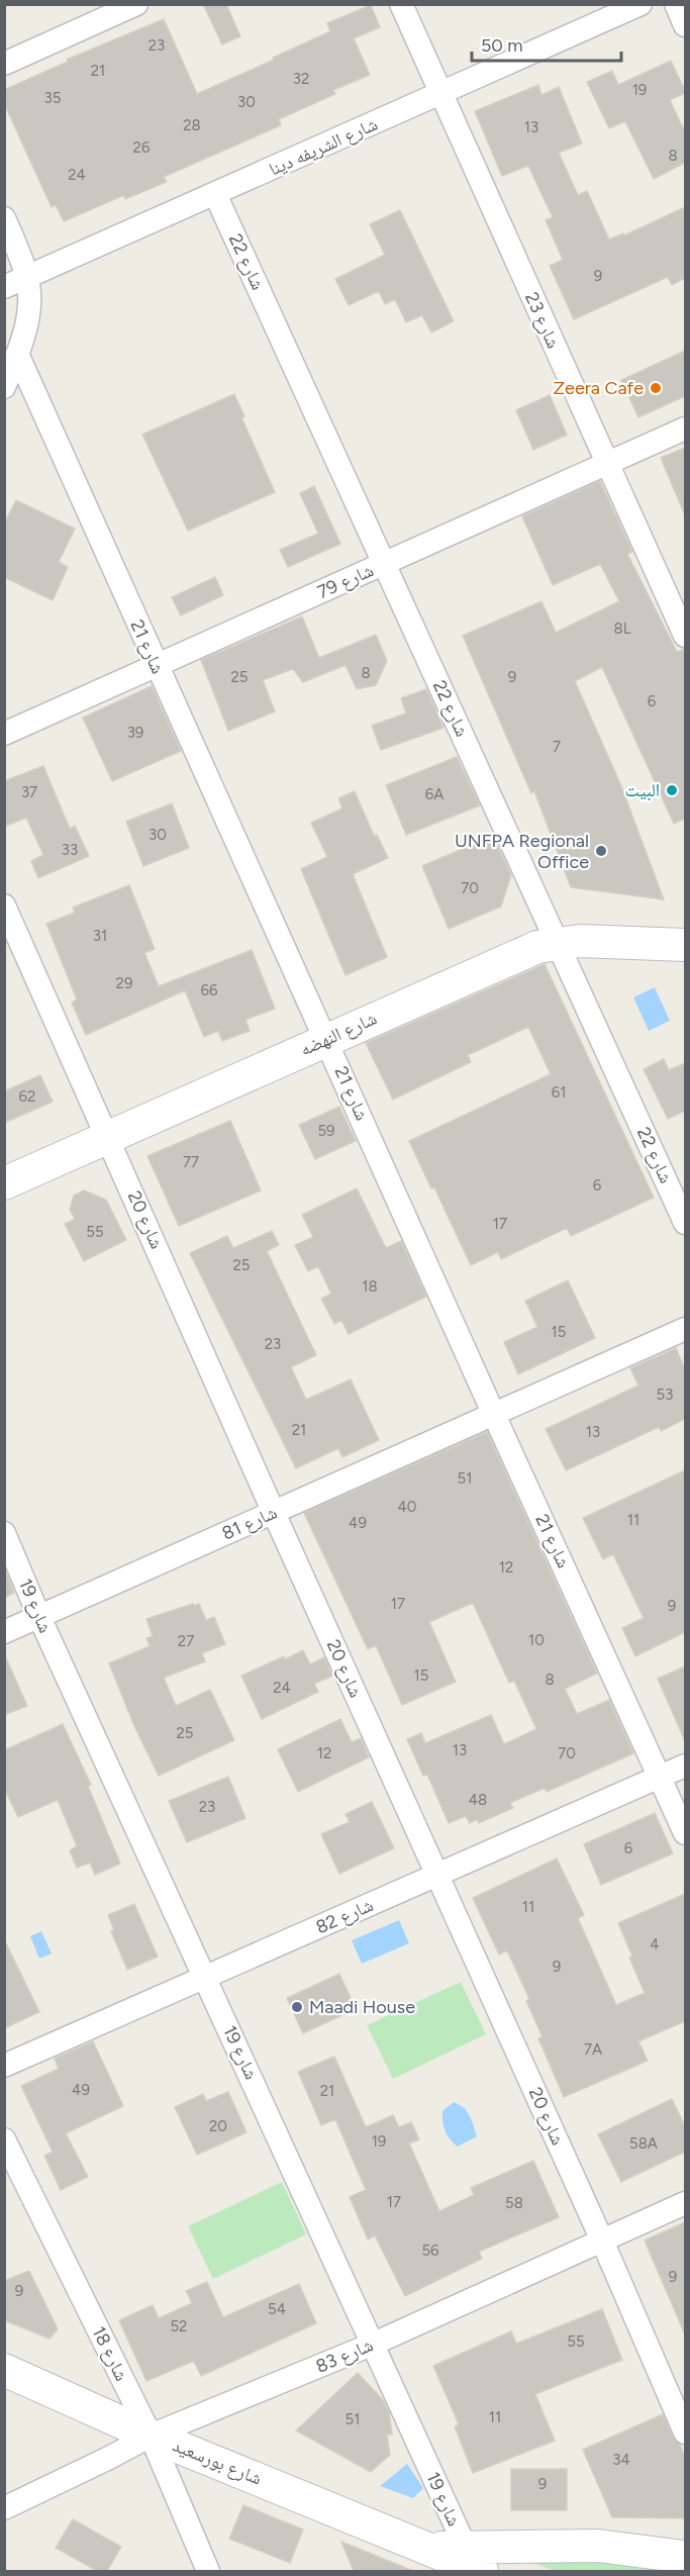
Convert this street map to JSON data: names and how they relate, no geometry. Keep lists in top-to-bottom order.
{
  "streets": {
    "street": [
      "شارع الشريفه دينا",
      "شارع 22",
      "شارع 23",
      "شارع 79",
      "شارع 21",
      "شارع النهضه",
      "شارع 20",
      "شارع 81",
      "شارع 19",
      "شارع 82",
      "شارع 18",
      "شارع 83",
      "شارع بورسعيد"
    ]
  },
  "crossings": [
    ["شارع الشريفه دينا", "شارع 22"],
    ["شارع الشريفه دينا", "شارع 23"],
    ["شارع 22", "شارع 79"],
    ["شارع 22", "شارع النهضه"],
    ["شارع 23", "شارع 79"],
    ["شارع 79", "شارع 21"],
    ["شارع 21", "شارع النهضه"],
    ["شارع 21", "شارع 81"],
    ["شارع 21", "شارع 82"],
    ["شارع النهضه", "شارع 20"],
    ["شارع 20", "شارع 81"],
    ["شارع 20", "شارع 82"],
    ["شارع 20", "شارع 83"],
    ["شارع 81", "شارع 19"],
    ["شارع 19", "شارع 82"],
    ["شارع 19", "شارع 83"],
    ["شارع 19", "شارع بورسعيد"],
    ["شارع 18", "شارع 83"],
    ["شارع 18", "شارع بورسعيد"],
    ["شارع 83", "شارع بورسعيد"]
  ],
  "places": [
    "Zeera Cafe",
    "البيت",
    "UNFPA Regional Office",
    "Maadi House"
  ],
  "house_numbers": [
    "23",
    "21",
    "32",
    "19",
    "35",
    "30",
    "28",
    "13",
    "26",
    "8",
    "24",
    "9",
    "8L",
    "8",
    "25",
    "9",
    "6",
    "39",
    "7",
    "37",
    "6A",
    "30",
    "33",
    "70",
    "31",
    "29",
    "66",
    "61",
    "62",
    "59",
    "77",
    "6",
    "17",
    "55",
    "25",
    "18",
    "15",
    "23",
    "53",
    "21",
    "13",
    "51",
    "40",
    "11",
    "49",
    "12",
    "17",
    "9",
    "10",
    "27",
    "15",
    "8",
    "24",
    "25",
    "13",
    "12",
    "70",
    "48",
    "23",
    "6",
    "11",
    "4",
    "9",
    "7A",
    "49",
    "21",
    "20",
    "19",
    "58A",
    "17",
    "58",
    "56",
    "9",
    "9",
    "54",
    "52",
    "55",
    "11",
    "51",
    "34",
    "9"
  ],
  "scale_bar": "50 m"
}
